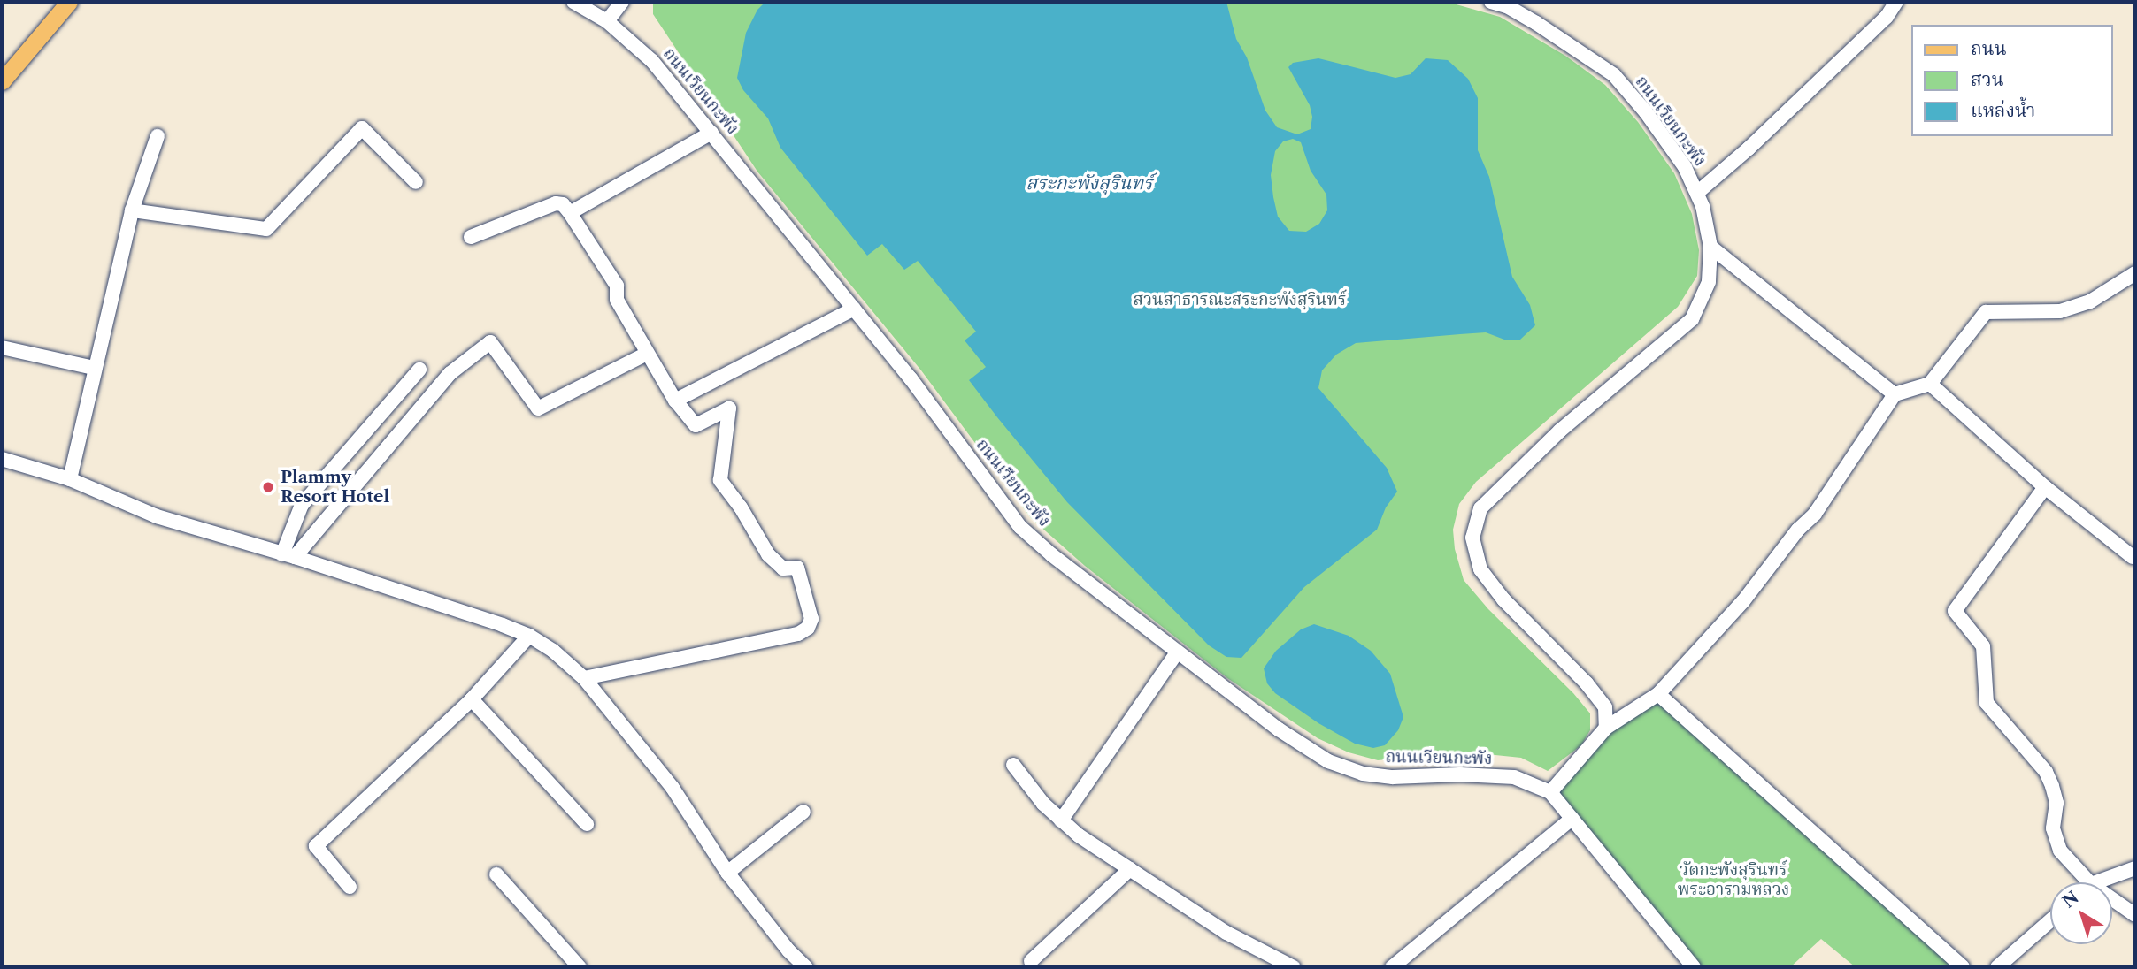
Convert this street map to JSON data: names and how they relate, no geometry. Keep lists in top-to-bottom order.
{
  "streets": {
    "street": ["ถนนเวียนกะพัง"]
  },
  "water": ["สระกะพังสุรินทร์"],
  "parks": ["สวนสาธารณะสระกะพังสุรินทร์", "วัดกะพังสุรินทร์ พระอารามหลวง"],
  "places": ["Plammy Resort Hotel"],
  "legend": ["ถนน", "สวน", "แหล่งน้ำ"],
  "north": "top left"
}
